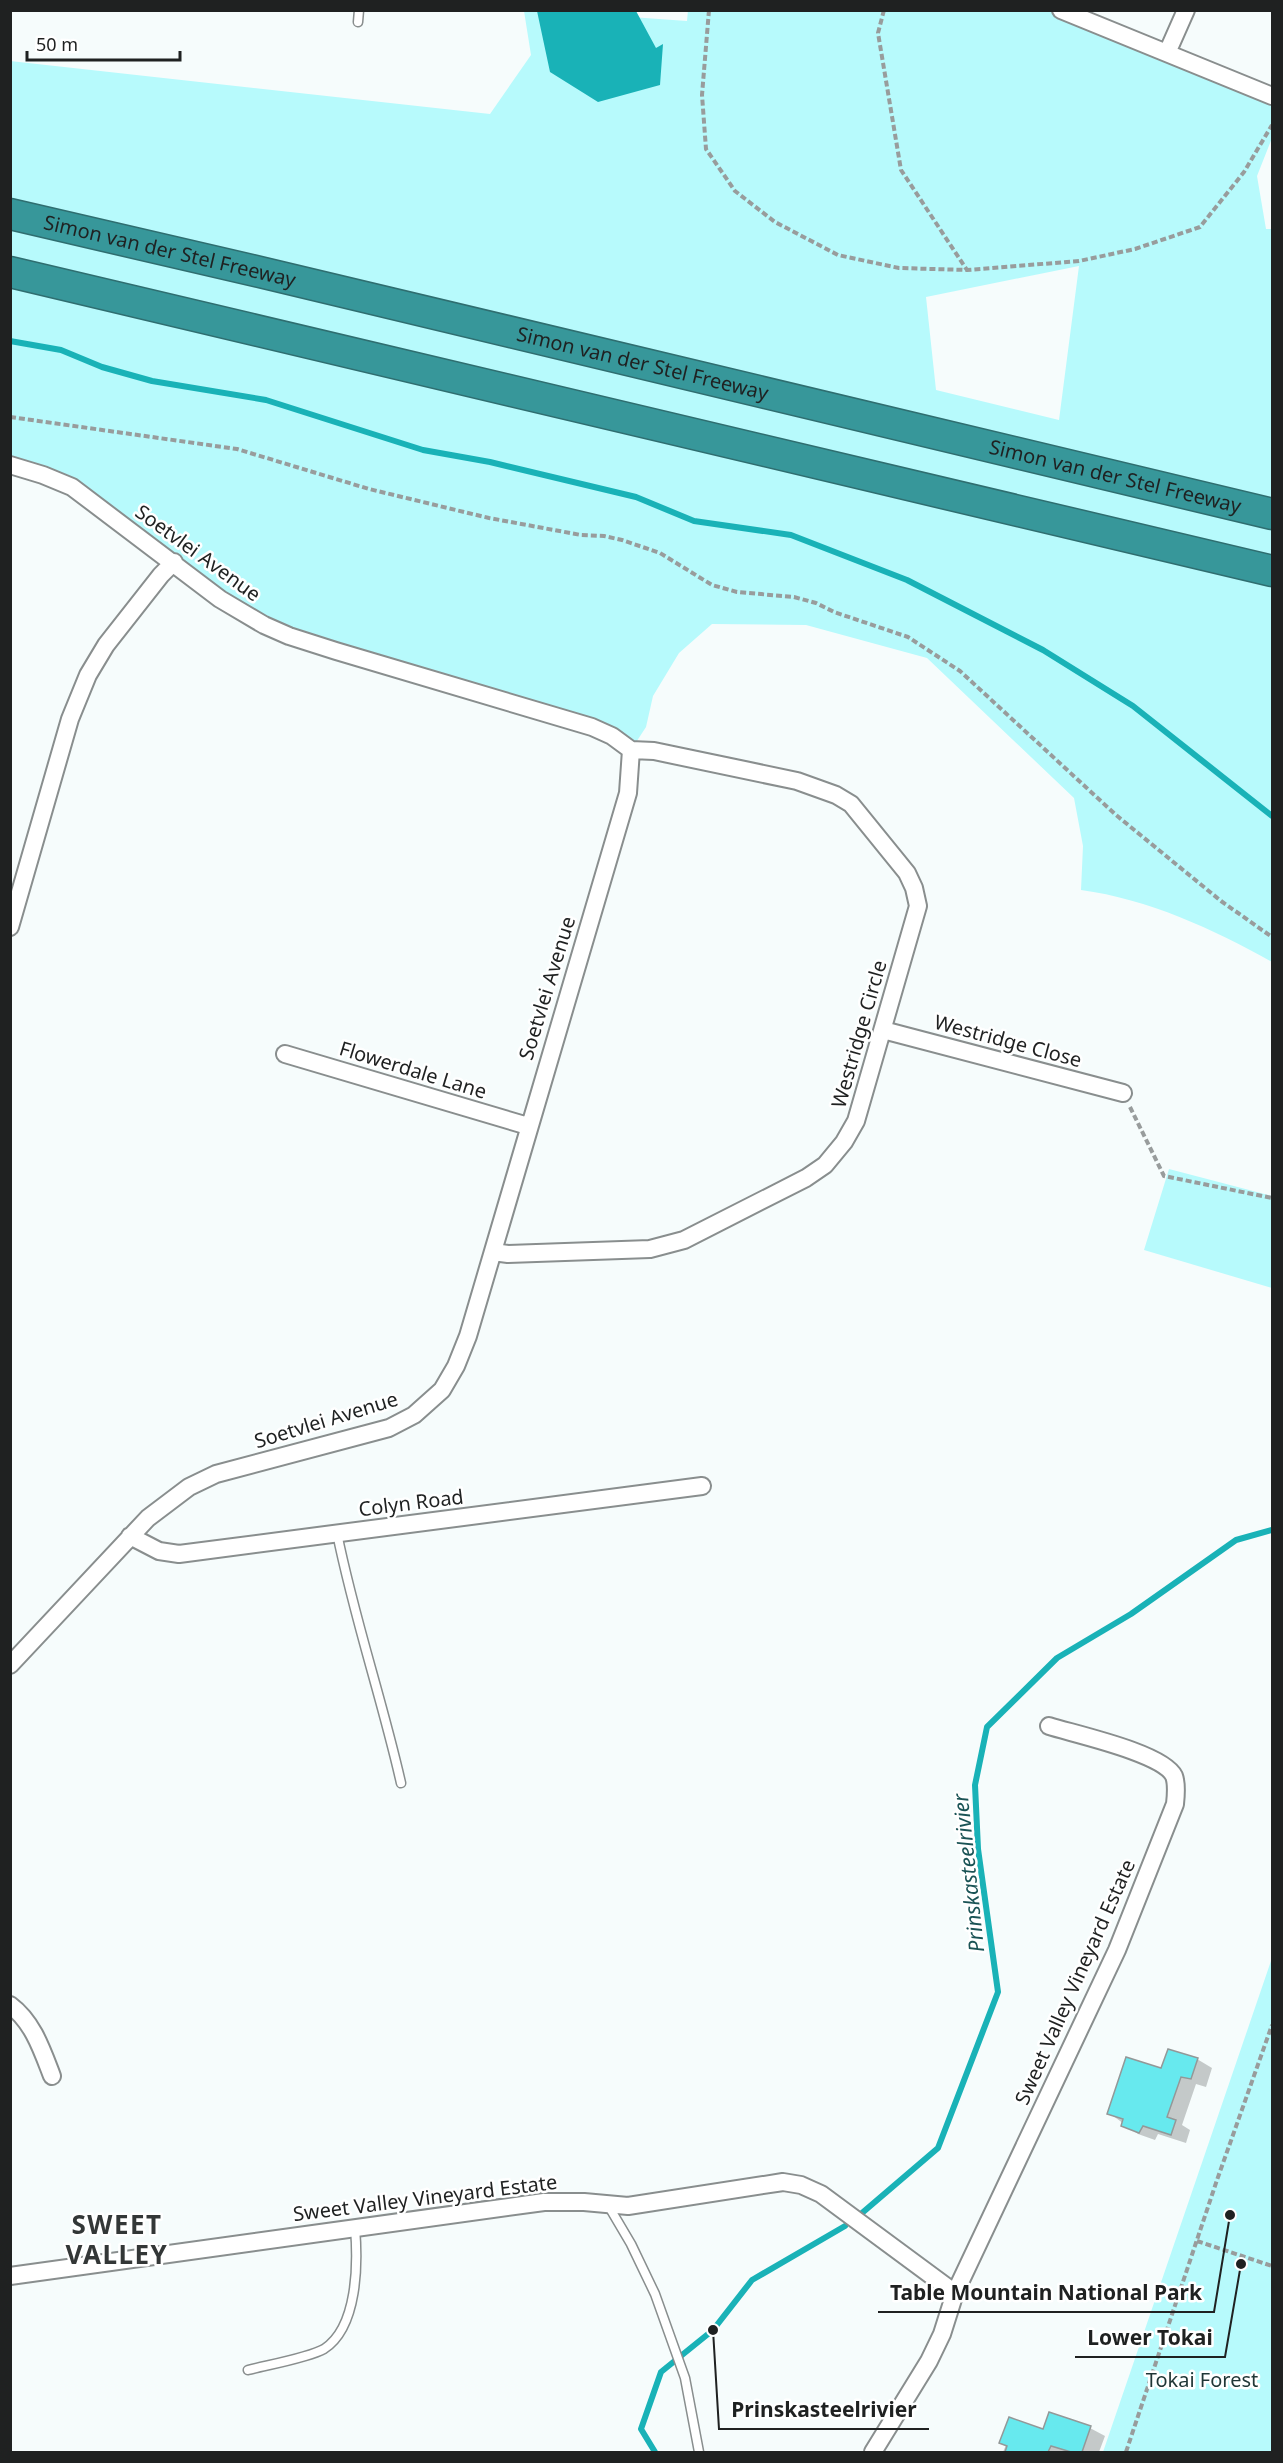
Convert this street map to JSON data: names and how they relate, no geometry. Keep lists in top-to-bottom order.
{
  "streets": {
    "highway": ["Simon van der Stel Freeway"],
    "street": [
      "Soetvlei Avenue",
      "Westridge Circle",
      "Westridge Close",
      "Flowerdale Lane",
      "Colyn Road",
      "Sweet Valley Vineyard Estate"
    ]
  },
  "crossings": [
    ["Soetvlei Avenue", "Westridge Circle"],
    ["Soetvlei Avenue", "Flowerdale Lane"],
    ["Soetvlei Avenue", "Colyn Road"],
    ["Westridge Circle", "Westridge Close"]
  ],
  "districts": ["SWEET VALLEY"],
  "water": ["Prinskasteelrivier"],
  "parks": ["Tokai Forest"],
  "places": ["Table Mountain National Park", "Lower Tokai", "Prinskasteelrivier"],
  "scale_bar": "50 m"
}
